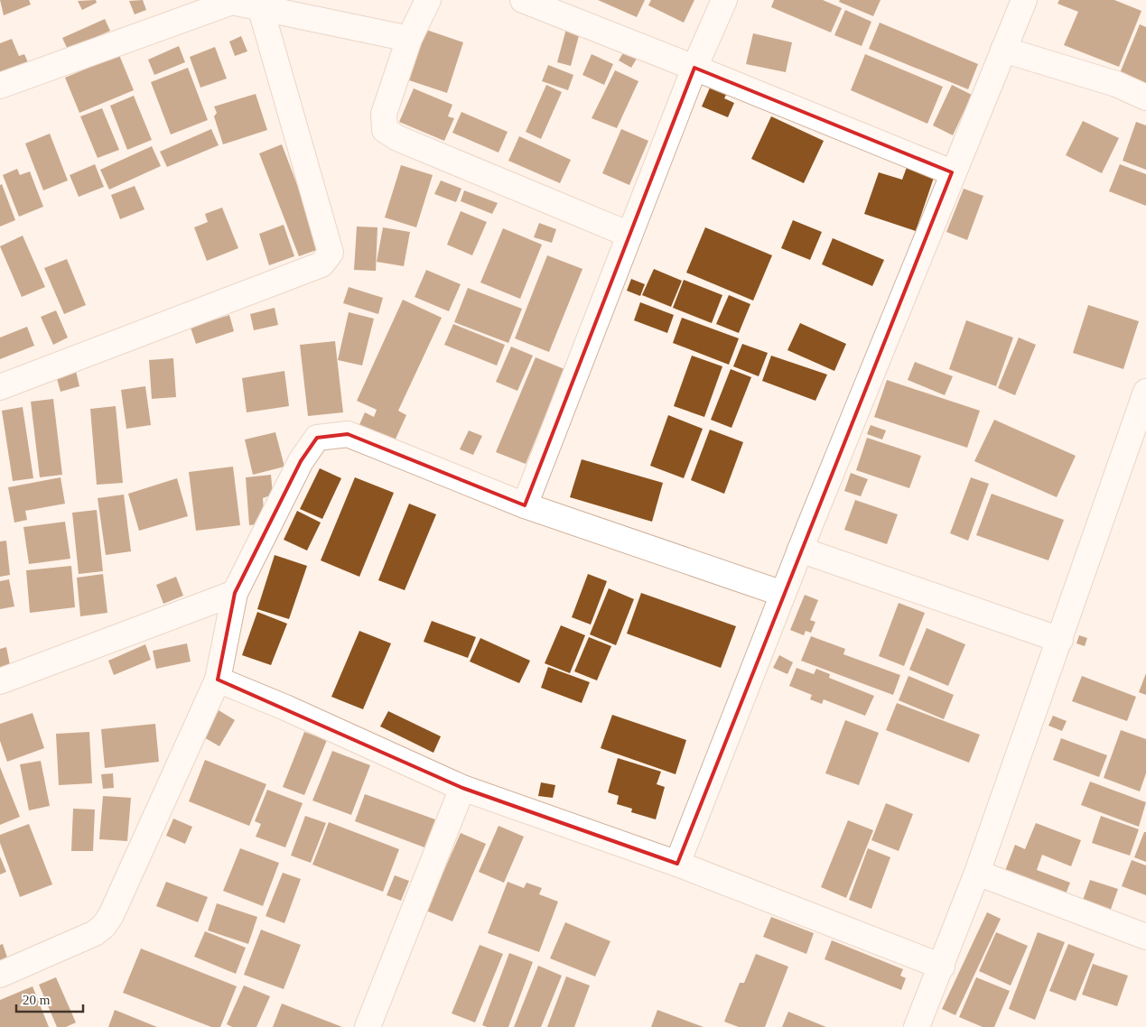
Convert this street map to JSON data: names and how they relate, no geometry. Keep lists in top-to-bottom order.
{
  "scale_bar": "20 m"
}
